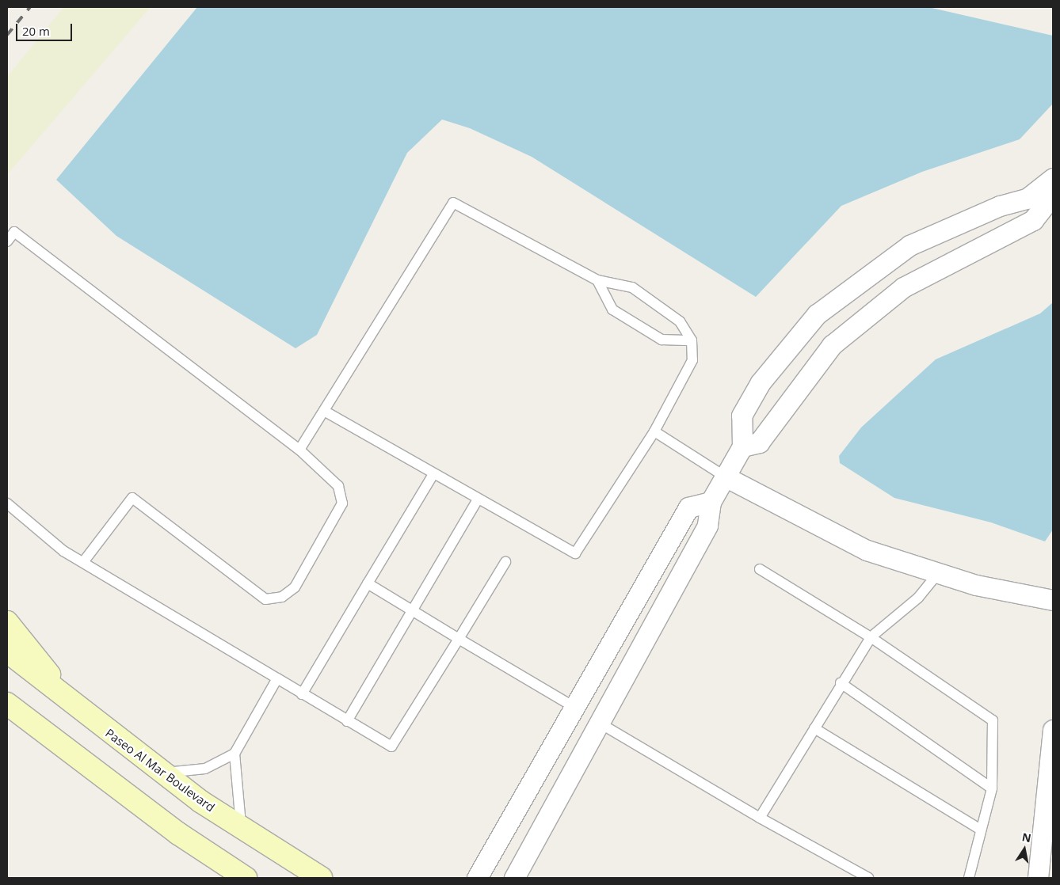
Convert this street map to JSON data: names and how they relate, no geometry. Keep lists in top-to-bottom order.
{
  "streets": {
    "main road": ["Paseo Al Mar Boulevard"]
  },
  "scale_bar": "20 m",
  "north": "top"
}
